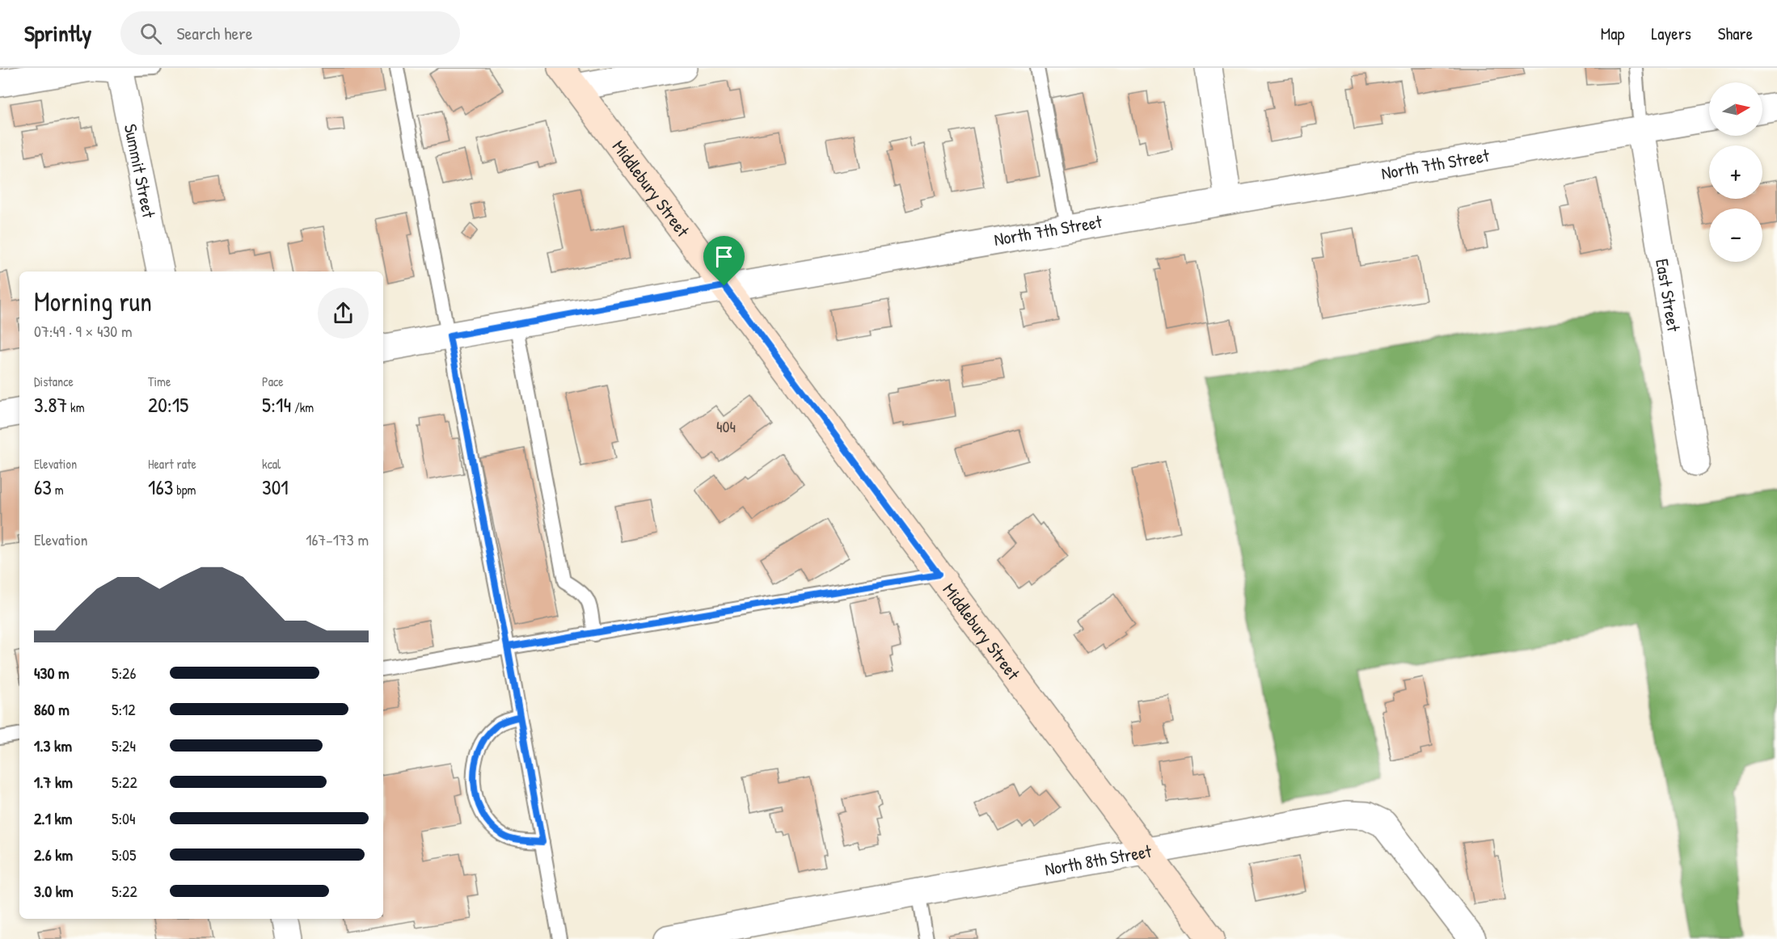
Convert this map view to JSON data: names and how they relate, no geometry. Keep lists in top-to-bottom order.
{
  "streets": {
    "main road": ["Middlebury Street"],
    "street": [
      "North 7th Street",
      "Summit Street",
      "East Street",
      "North 8th Street"
    ]
  },
  "crossings": [
    ["North 7th Street", "Middlebury Street"],
    ["North 7th Street", "East Street"],
    ["Middlebury Street", "North 8th Street"]
  ],
  "house_numbers": ["404"],
  "north": "right",
  "page": {
    "header": "Sprintly",
    "search": "Search here",
    "nav": ["Map", "Layers", "Share"],
    "map_buttons": ["+", "−"],
    "heading": ["Morning run", "07:49 · 9 × 430 m"],
    "stats": [
      ["Distance", "3.87 km"],
      ["Time", "20:15"],
      ["Pace", "5:14 /km"],
      ["Elevation", "63 m"],
      ["Heart rate", "163 bpm"],
      ["kcal", "301"]
    ],
    "chart": ["Elevation", "167–173 m"],
    "list": [
      {
        "name": "430 m",
        "note": "5:26"
      },
      {
        "name": "860 m",
        "note": "5:12"
      },
      {
        "name": "1.3 km",
        "note": "5:24"
      },
      {
        "name": "1.7 km",
        "note": "5:22"
      },
      {
        "name": "2.1 km",
        "note": "5:04"
      },
      {
        "name": "2.6 km",
        "note": "5:05"
      },
      {
        "name": "3.0 km",
        "note": "5:22"
      }
    ]
  }
}
